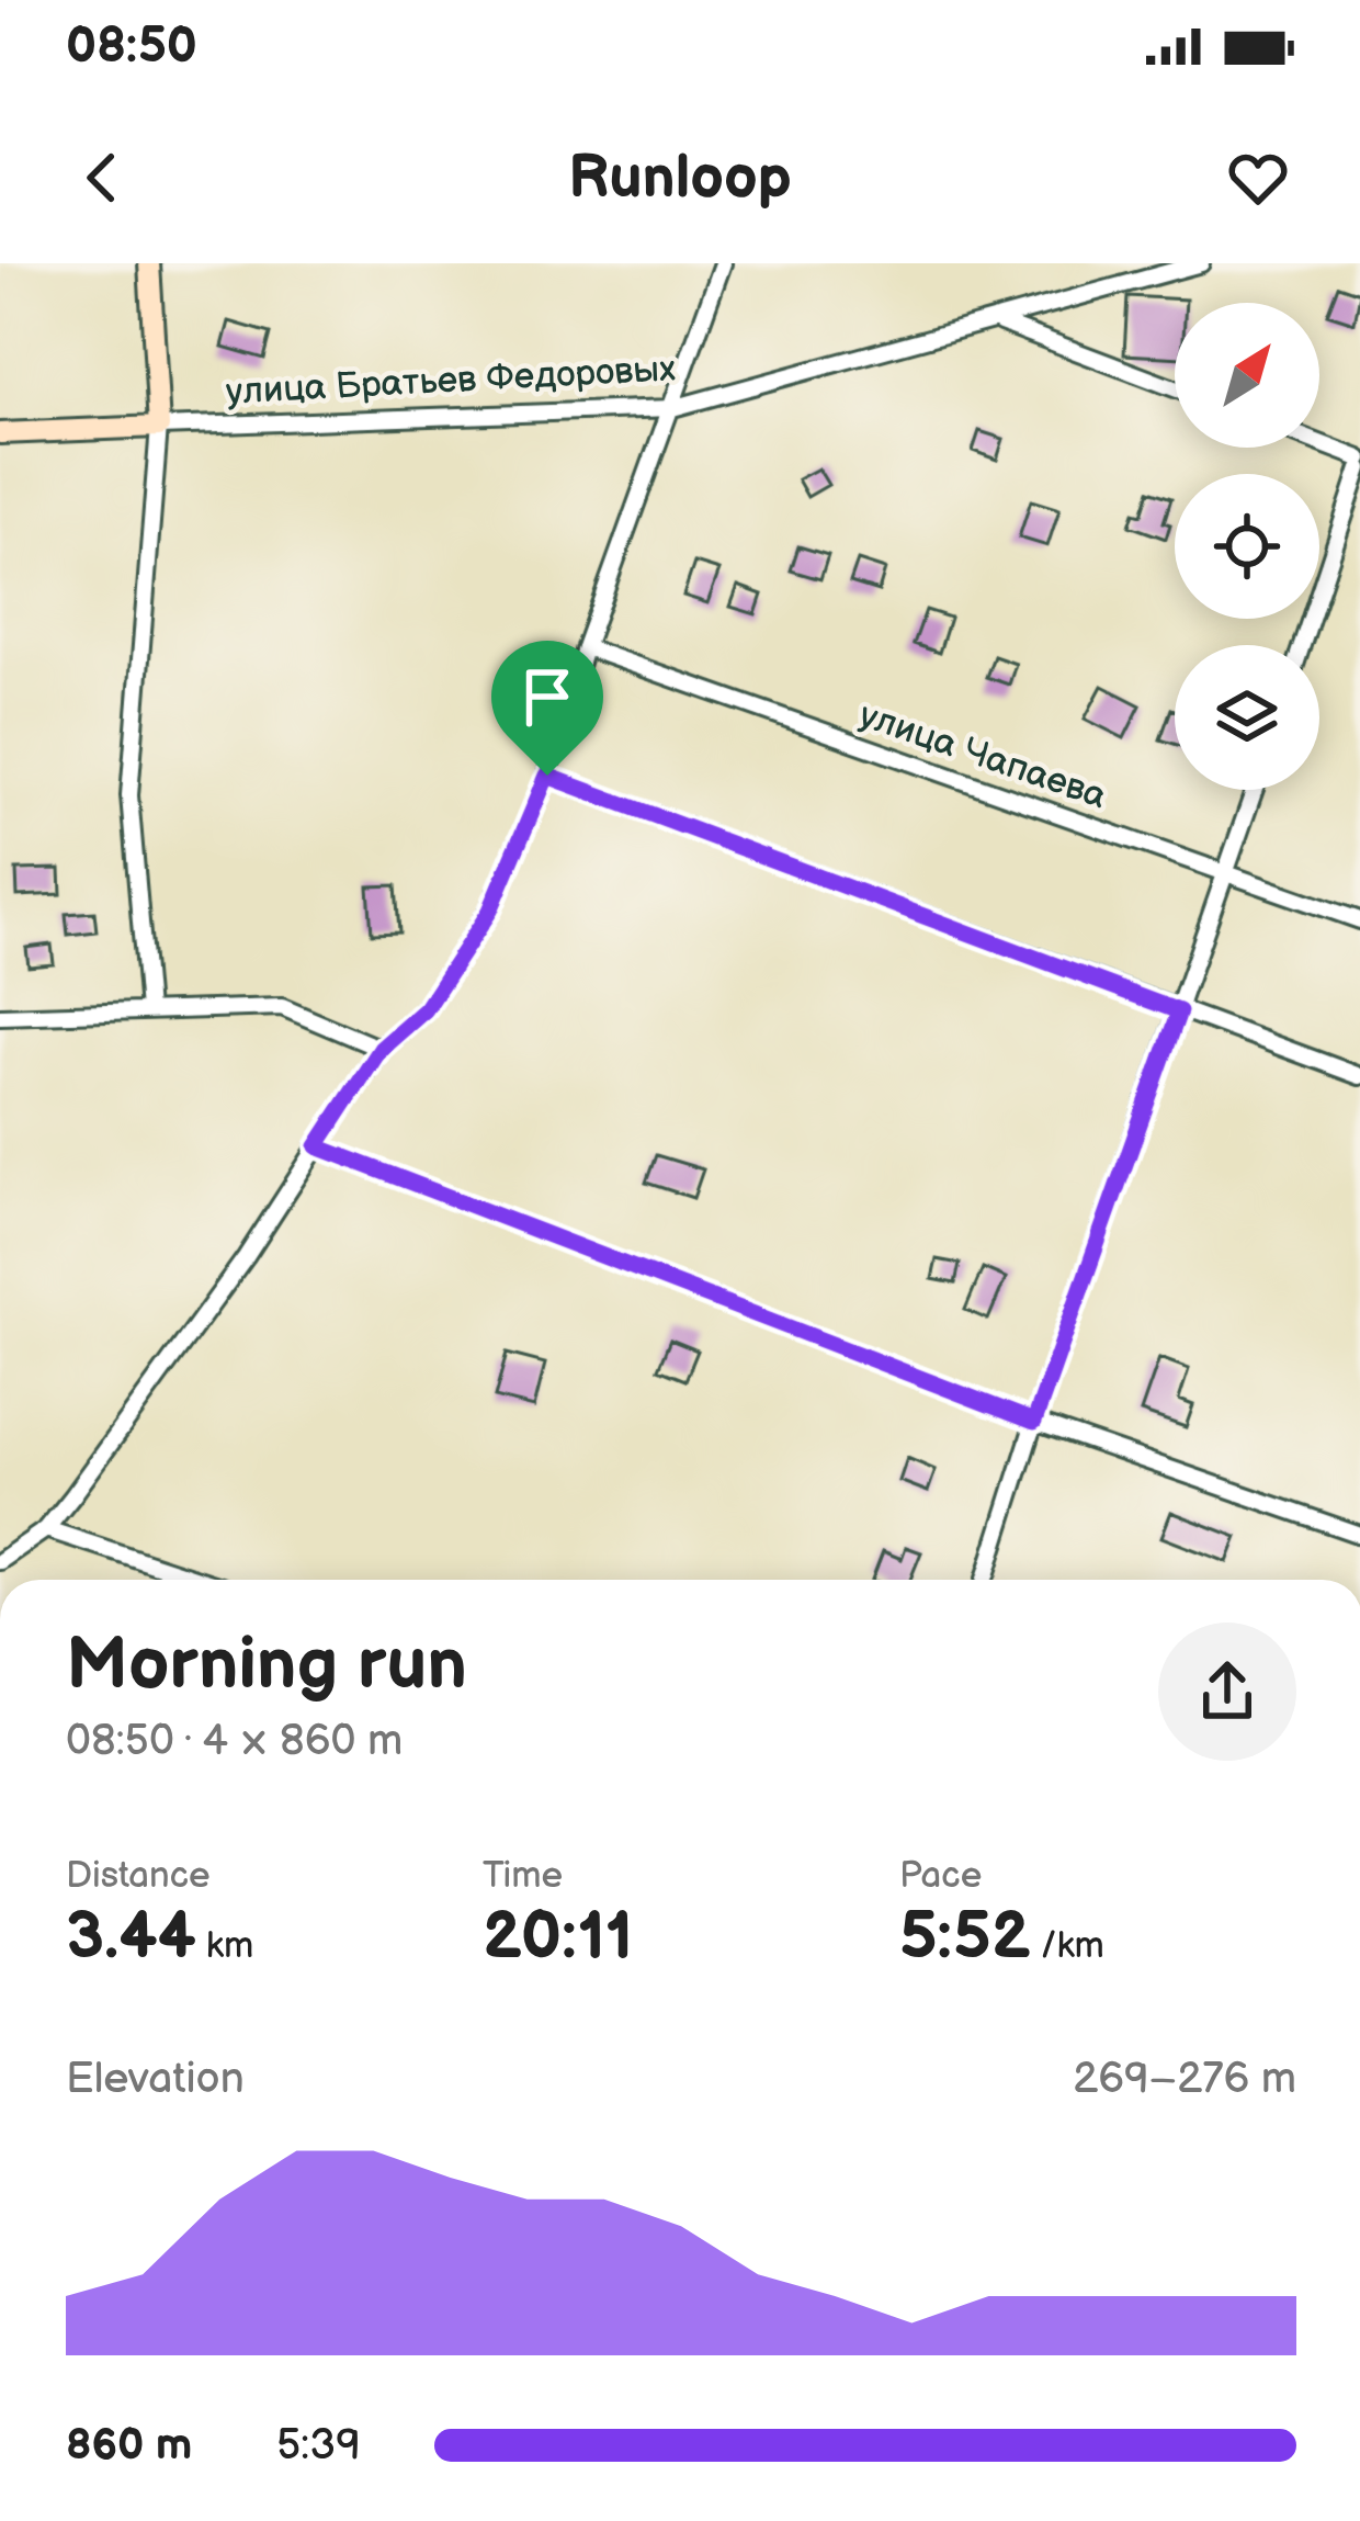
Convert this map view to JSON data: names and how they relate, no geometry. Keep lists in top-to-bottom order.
{
  "streets": {
    "main road": ["улица Братьев Федоровых"],
    "street": ["улица Чапаева"]
  },
  "north": "top right",
  "page": {
    "status": "08:50",
    "header": "Runloop",
    "heading": ["Morning run", "08:50 · 4 × 860 m"],
    "stats": [
      ["Distance", "3.44 km"],
      ["Time", "20:11"],
      ["Pace", "5:52 /km"]
    ],
    "chart": ["Elevation", "269–276 m"],
    "list": [
      {
        "name": "860 m",
        "note": "5:39"
      }
    ]
  }
}
